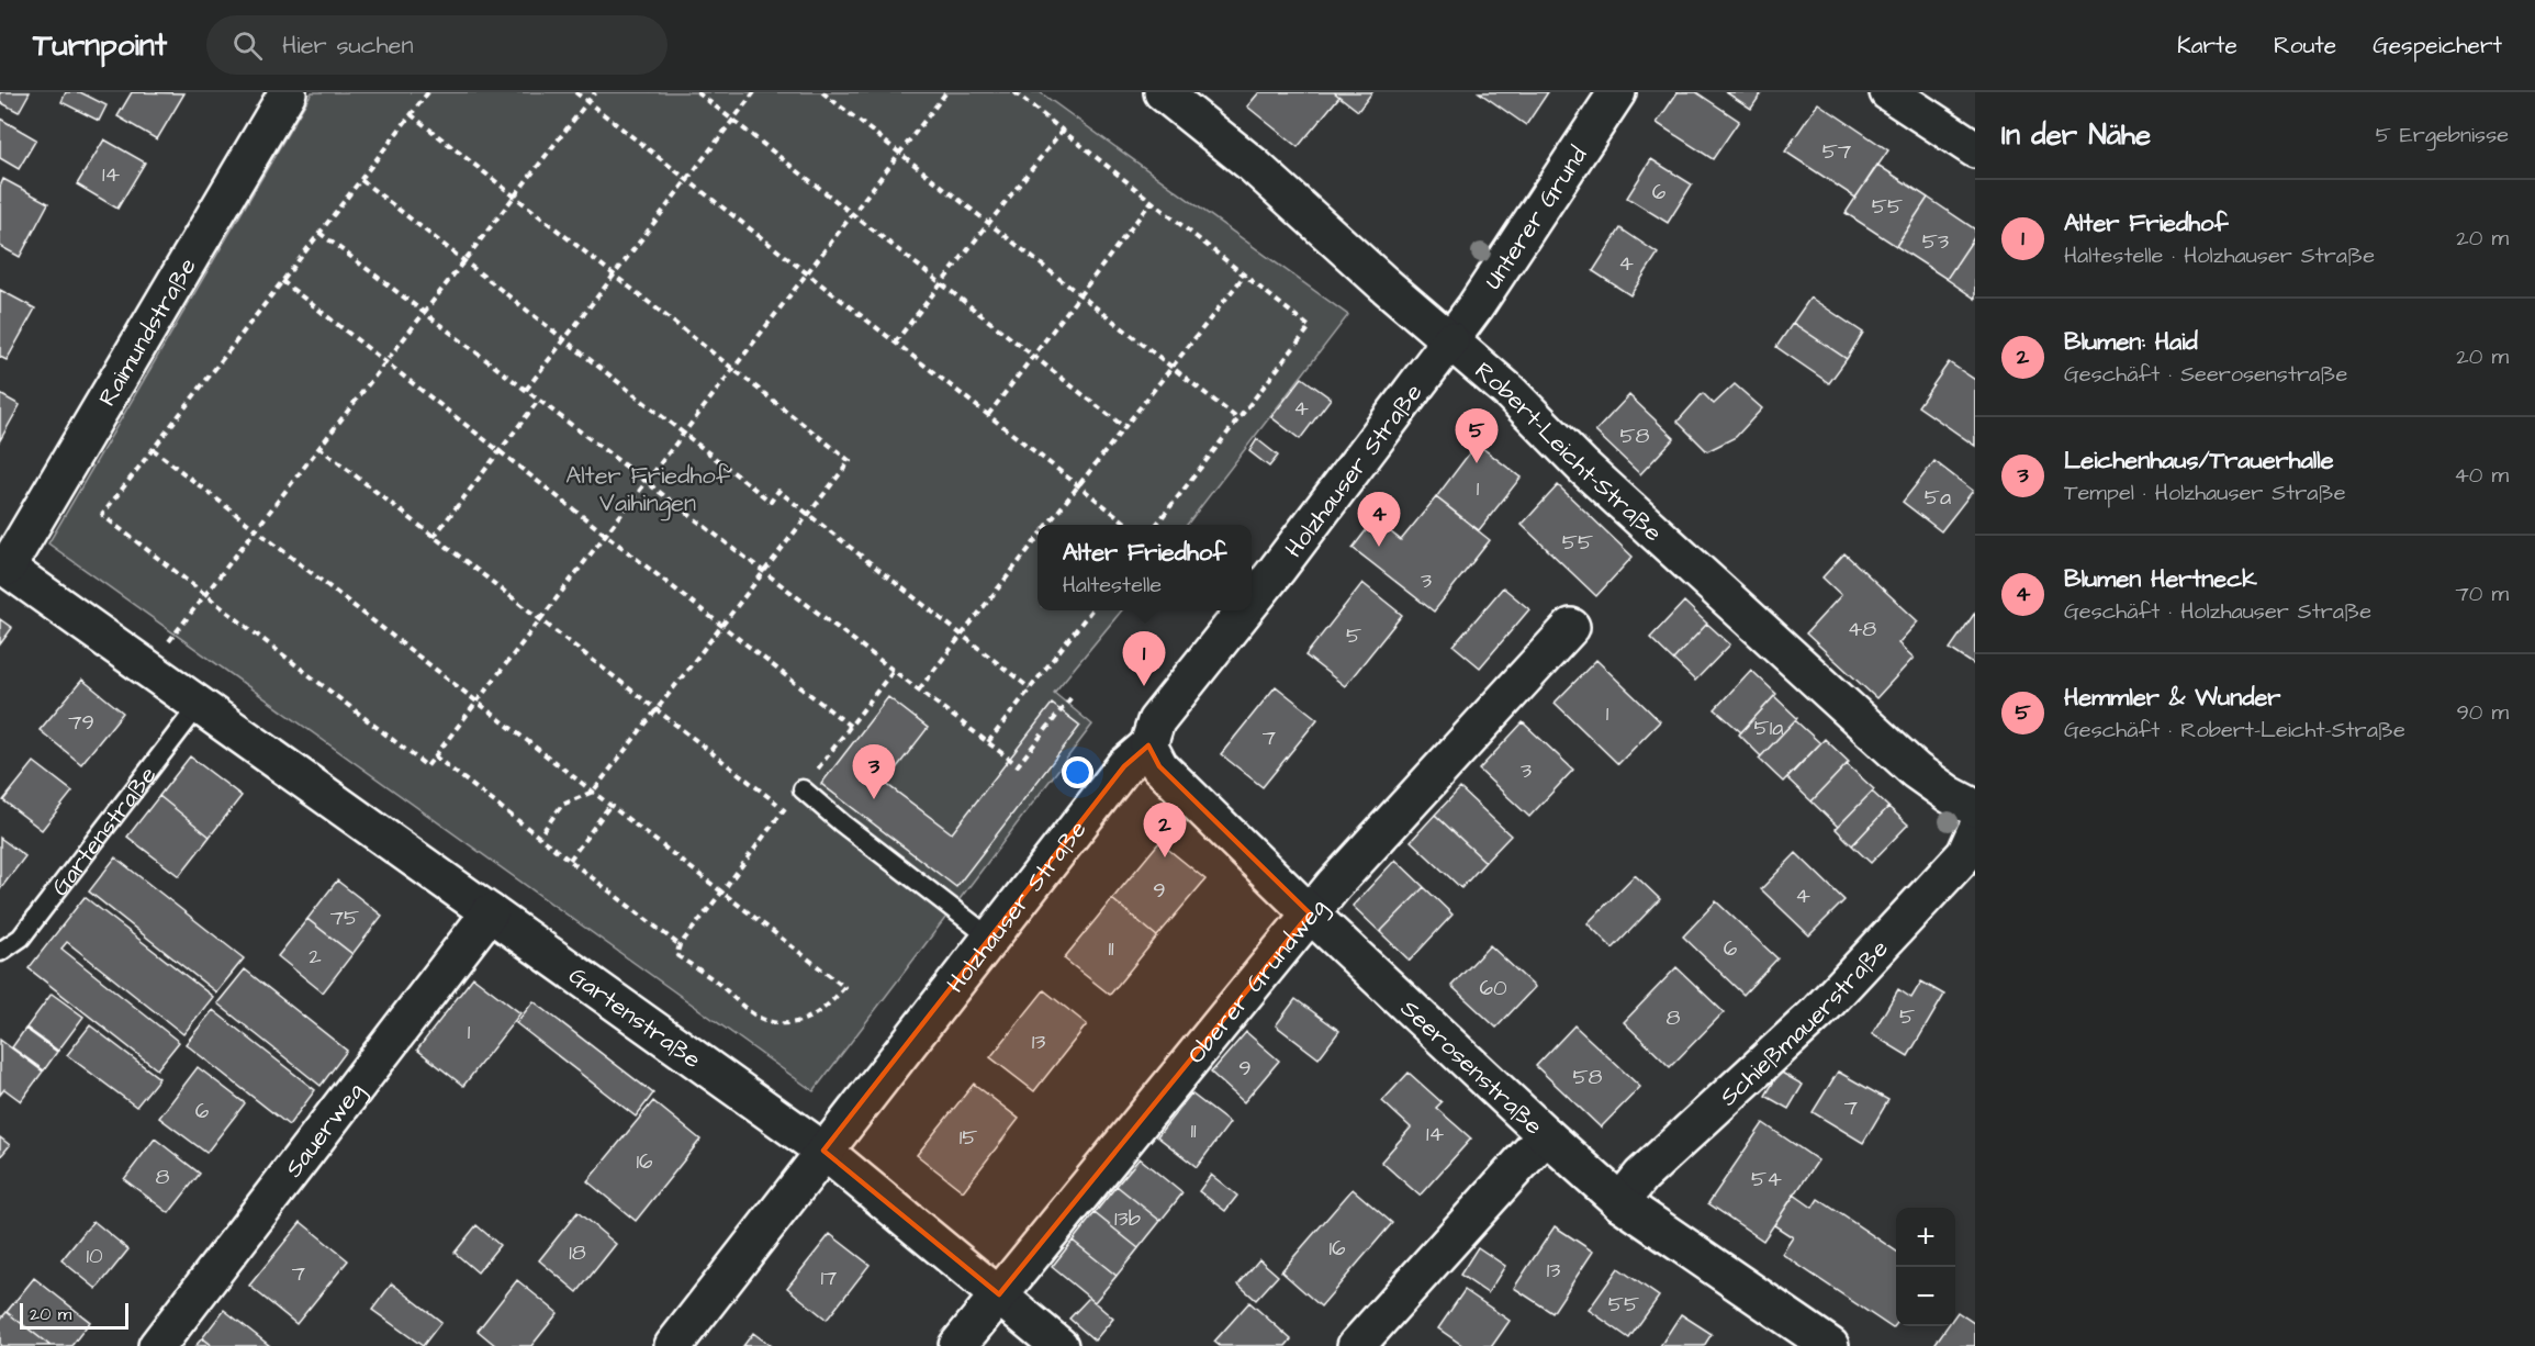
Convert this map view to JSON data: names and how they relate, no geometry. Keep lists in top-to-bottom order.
{
  "streets": {
    "street": [
      "Unterer Grund",
      "Raimundstraße",
      "Robert-Leicht-Straße",
      "Holzhauser Straße",
      "Gartenstraße",
      "Oberer Grundweg",
      "Schießmauerstraße",
      "Seerosenstraße",
      "Sauerweg"
    ]
  },
  "crossings": [
    ["Unterer Grund", "Robert-Leicht-Straße"],
    ["Unterer Grund", "Holzhauser Straße"],
    ["Raimundstraße", "Gartenstraße"],
    ["Robert-Leicht-Straße", "Holzhauser Straße"],
    ["Holzhauser Straße", "Gartenstraße"],
    ["Holzhauser Straße", "Seerosenstraße"],
    ["Gartenstraße", "Oberer Grundweg"],
    ["Gartenstraße", "Sauerweg"],
    ["Oberer Grundweg", "Seerosenstraße"],
    ["Schießmauerstraße", "Seerosenstraße"]
  ],
  "parks": ["Alter Friedhof Vaihingen"],
  "house_numbers": [
    "57",
    "14",
    "6",
    "55",
    "53",
    "4",
    "4",
    "58",
    "1",
    "5a",
    "55",
    "3",
    "48",
    "5",
    "1",
    "79",
    "51a",
    "7",
    "3",
    "9",
    "4",
    "75",
    "11",
    "6",
    "2",
    "60",
    "5",
    "8",
    "1",
    "13",
    "9",
    "58",
    "7",
    "6",
    "11",
    "14",
    "15",
    "16",
    "8",
    "54",
    "13b",
    "16",
    "18",
    "10",
    "13",
    "7",
    "17",
    "55"
  ],
  "scale_bar": "20 m",
  "page": {
    "header": "Turnpoint",
    "search": "Hier suchen",
    "nav": ["Karte", "Route", "Gespeichert"],
    "heading": ["In der Nähe", "5 Ergebnisse"],
    "list": [
      {
        "mark": "1",
        "name": "Alter Friedhof",
        "note": "Haltestelle · Holzhauser Straße",
        "value": "20 m"
      },
      {
        "mark": "2",
        "name": "Blumen: Haid",
        "note": "Geschäft · Seerosenstraße",
        "value": "20 m"
      },
      {
        "mark": "3",
        "name": "Leichenhaus/Trauerhalle",
        "note": "Tempel · Holzhauser Straße",
        "value": "40 m"
      },
      {
        "mark": "4",
        "name": "Blumen Hertneck",
        "note": "Geschäft · Holzhauser Straße",
        "value": "70 m"
      },
      {
        "mark": "5",
        "name": "Hemmler & Wunder",
        "note": "Geschäft · Robert-Leicht-Straße",
        "value": "90 m"
      }
    ],
    "pins": [
      "5",
      "4",
      "1",
      "3",
      "2"
    ],
    "popup": ["Alter Friedhof", "Haltestelle"],
    "map_buttons": ["+", "−"],
    "scale": "20 m"
  }
}
